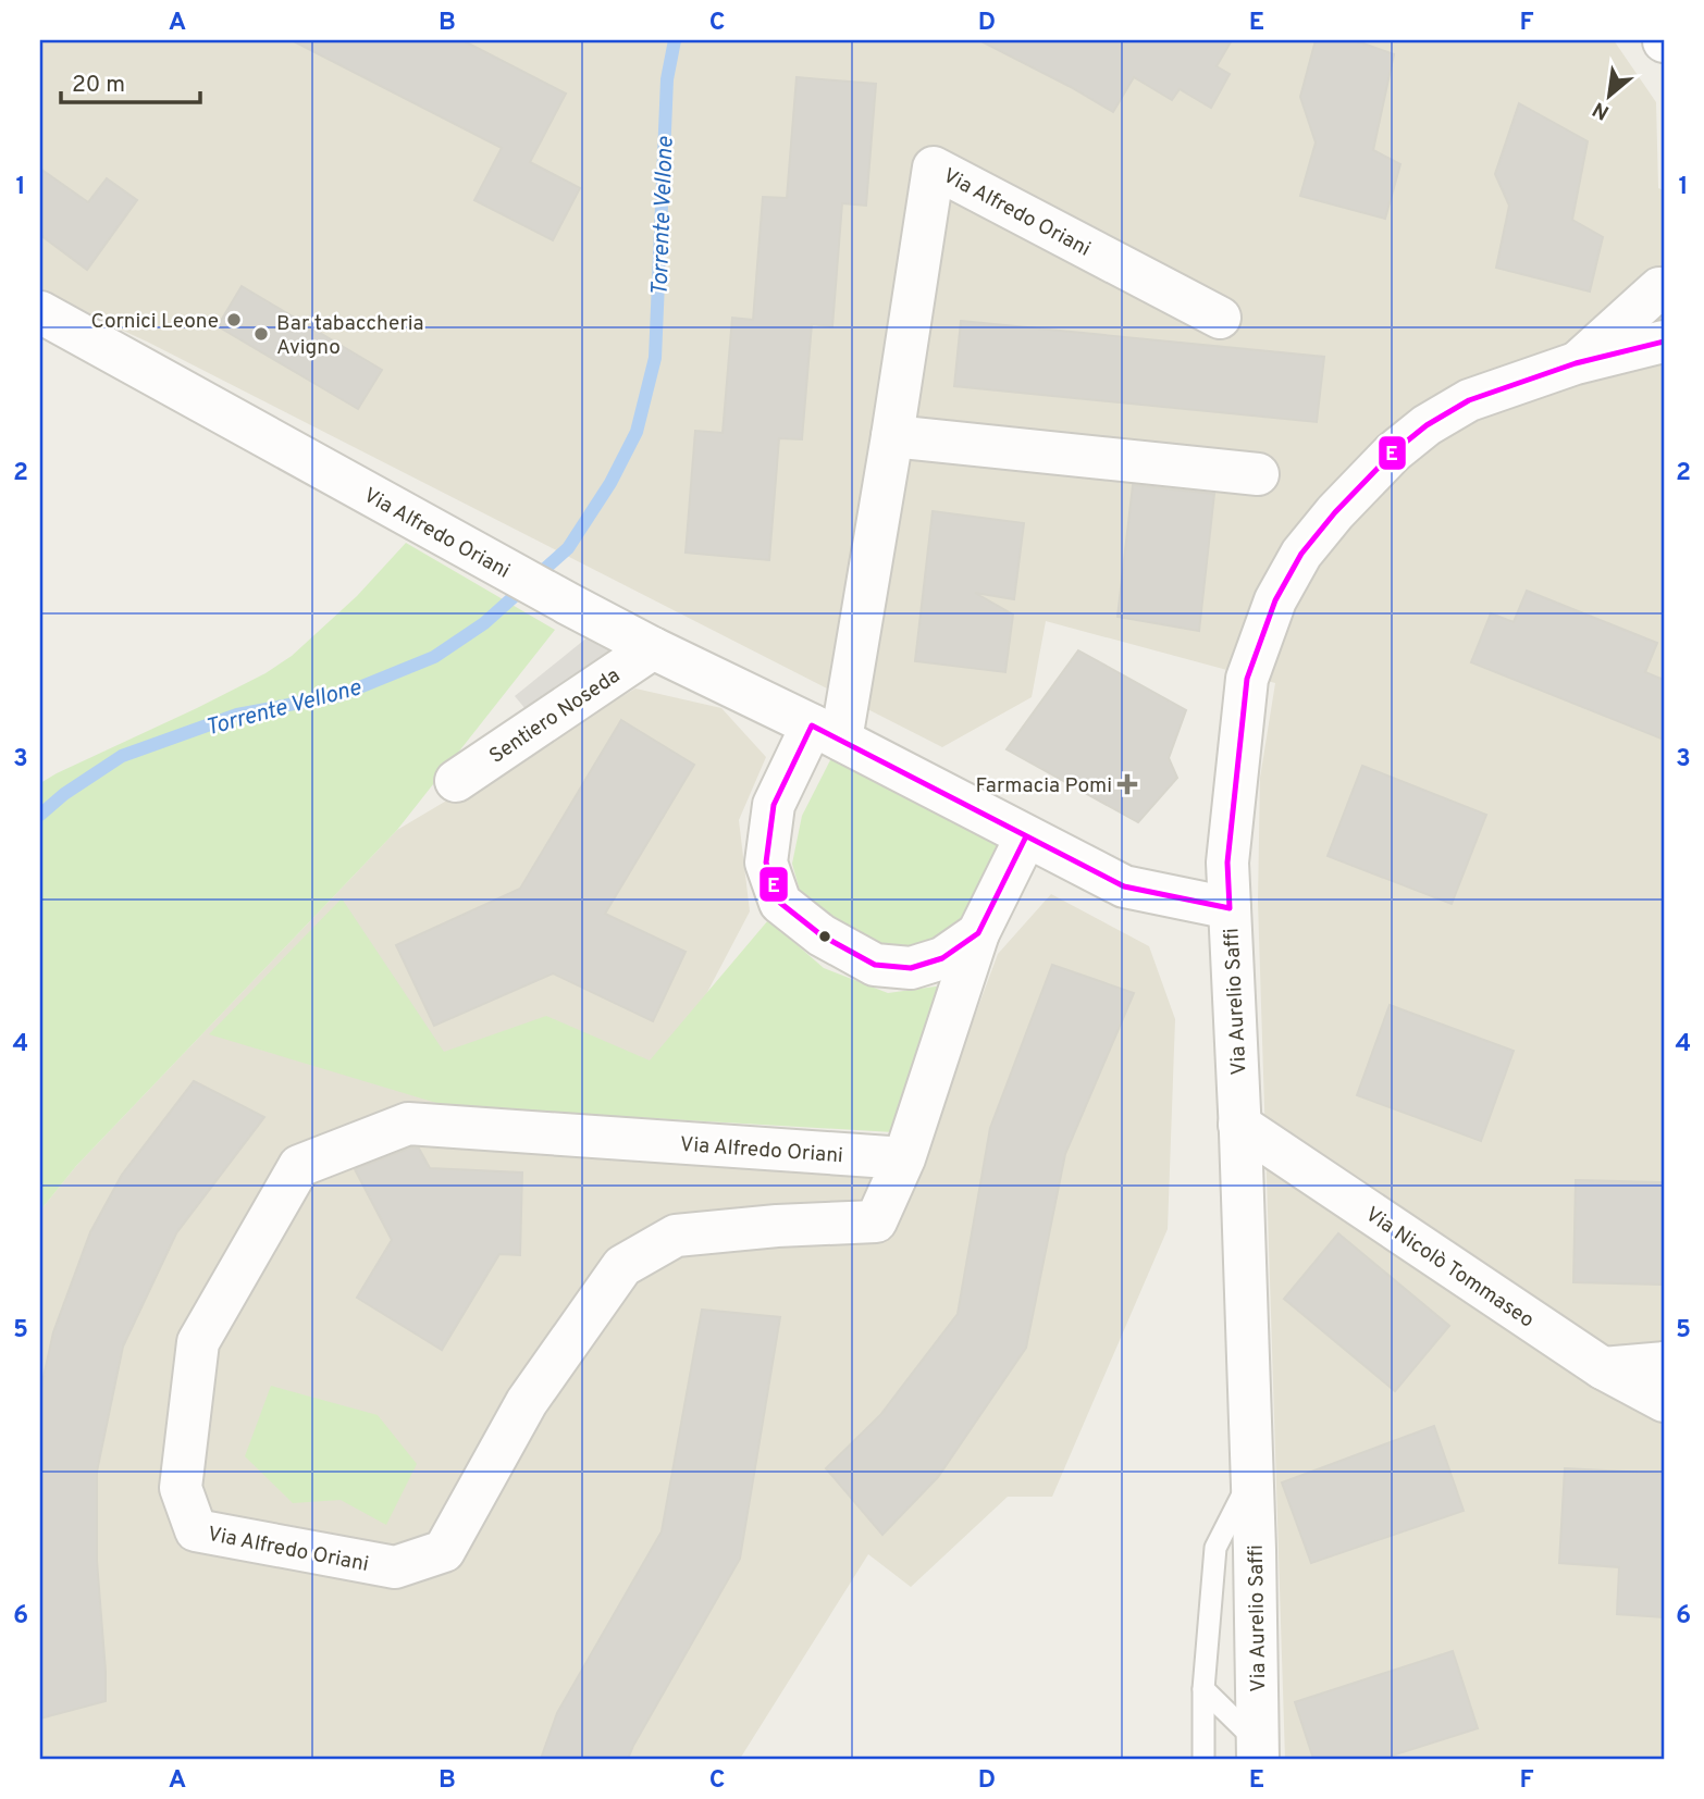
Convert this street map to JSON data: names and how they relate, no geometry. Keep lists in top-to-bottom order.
{
  "streets": {
    "street": [
      "Via Alfredo Oriani",
      "Sentiero Noseda",
      "Via Aurelio Saffi",
      "Via Nicolò Tommaseo"
    ]
  },
  "crossings": [
    ["Via Alfredo Oriani", "Sentiero Noseda"],
    ["Via Alfredo Oriani", "Via Aurelio Saffi"],
    ["Via Aurelio Saffi", "Via Nicolò Tommaseo"]
  ],
  "water": ["Torrente Vellone"],
  "places": {
    "other": ["Cornici Leone", "Bar tabaccheria Avigno"],
    "health": ["Farmacia Pomi"]
  },
  "lines": ["transit line E"],
  "scale_bar": "20 m",
  "north": "bottom left",
  "grid": {
    "columns": [
      "A",
      "B",
      "C",
      "D",
      "E",
      "F"
    ],
    "rows": [
      "1",
      "2",
      "3",
      "4",
      "5",
      "6"
    ]
  }
}
